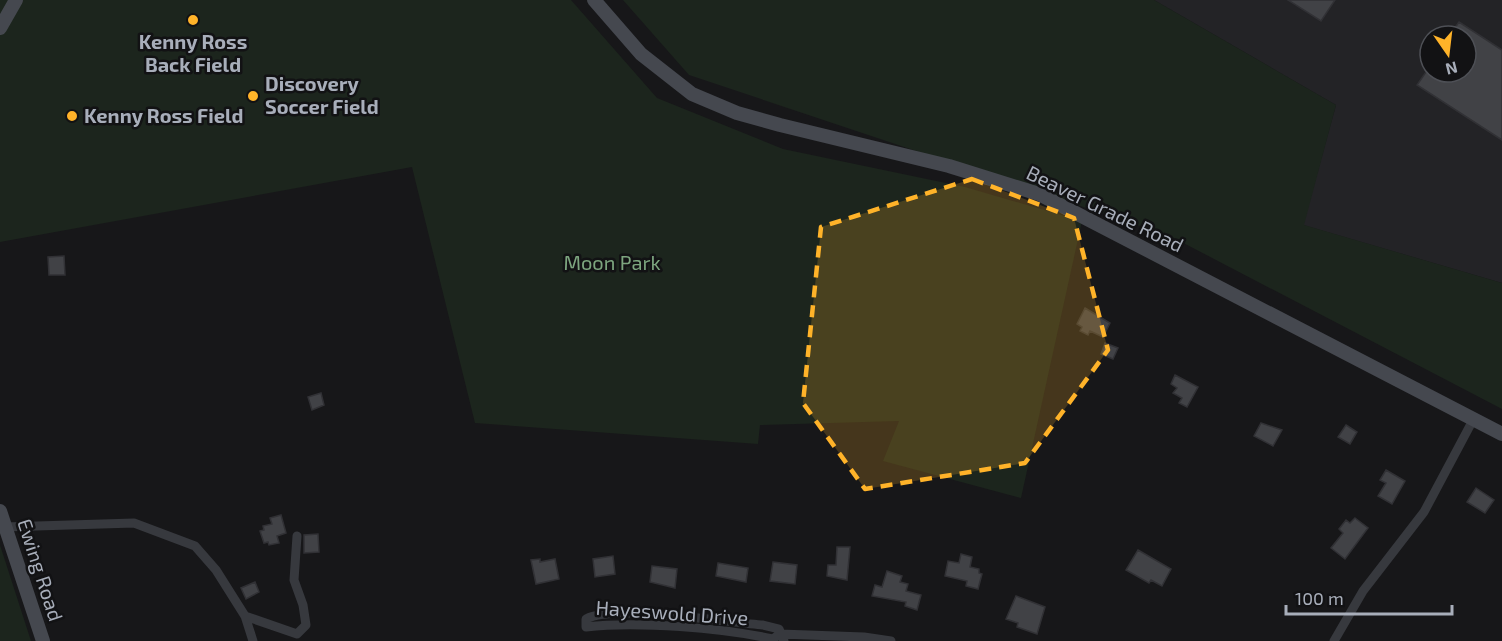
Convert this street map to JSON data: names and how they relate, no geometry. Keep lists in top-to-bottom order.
{
  "streets": {
    "main road": ["Beaver Grade Road", "Ewing Road"],
    "street": ["Hayeswold Drive"]
  },
  "parks": ["Moon Park"],
  "places": ["Kenny Ross Back Field", "Discovery Soccer Field", "Kenny Ross Field"],
  "scale_bar": "100 m",
  "north": "bottom"
}
